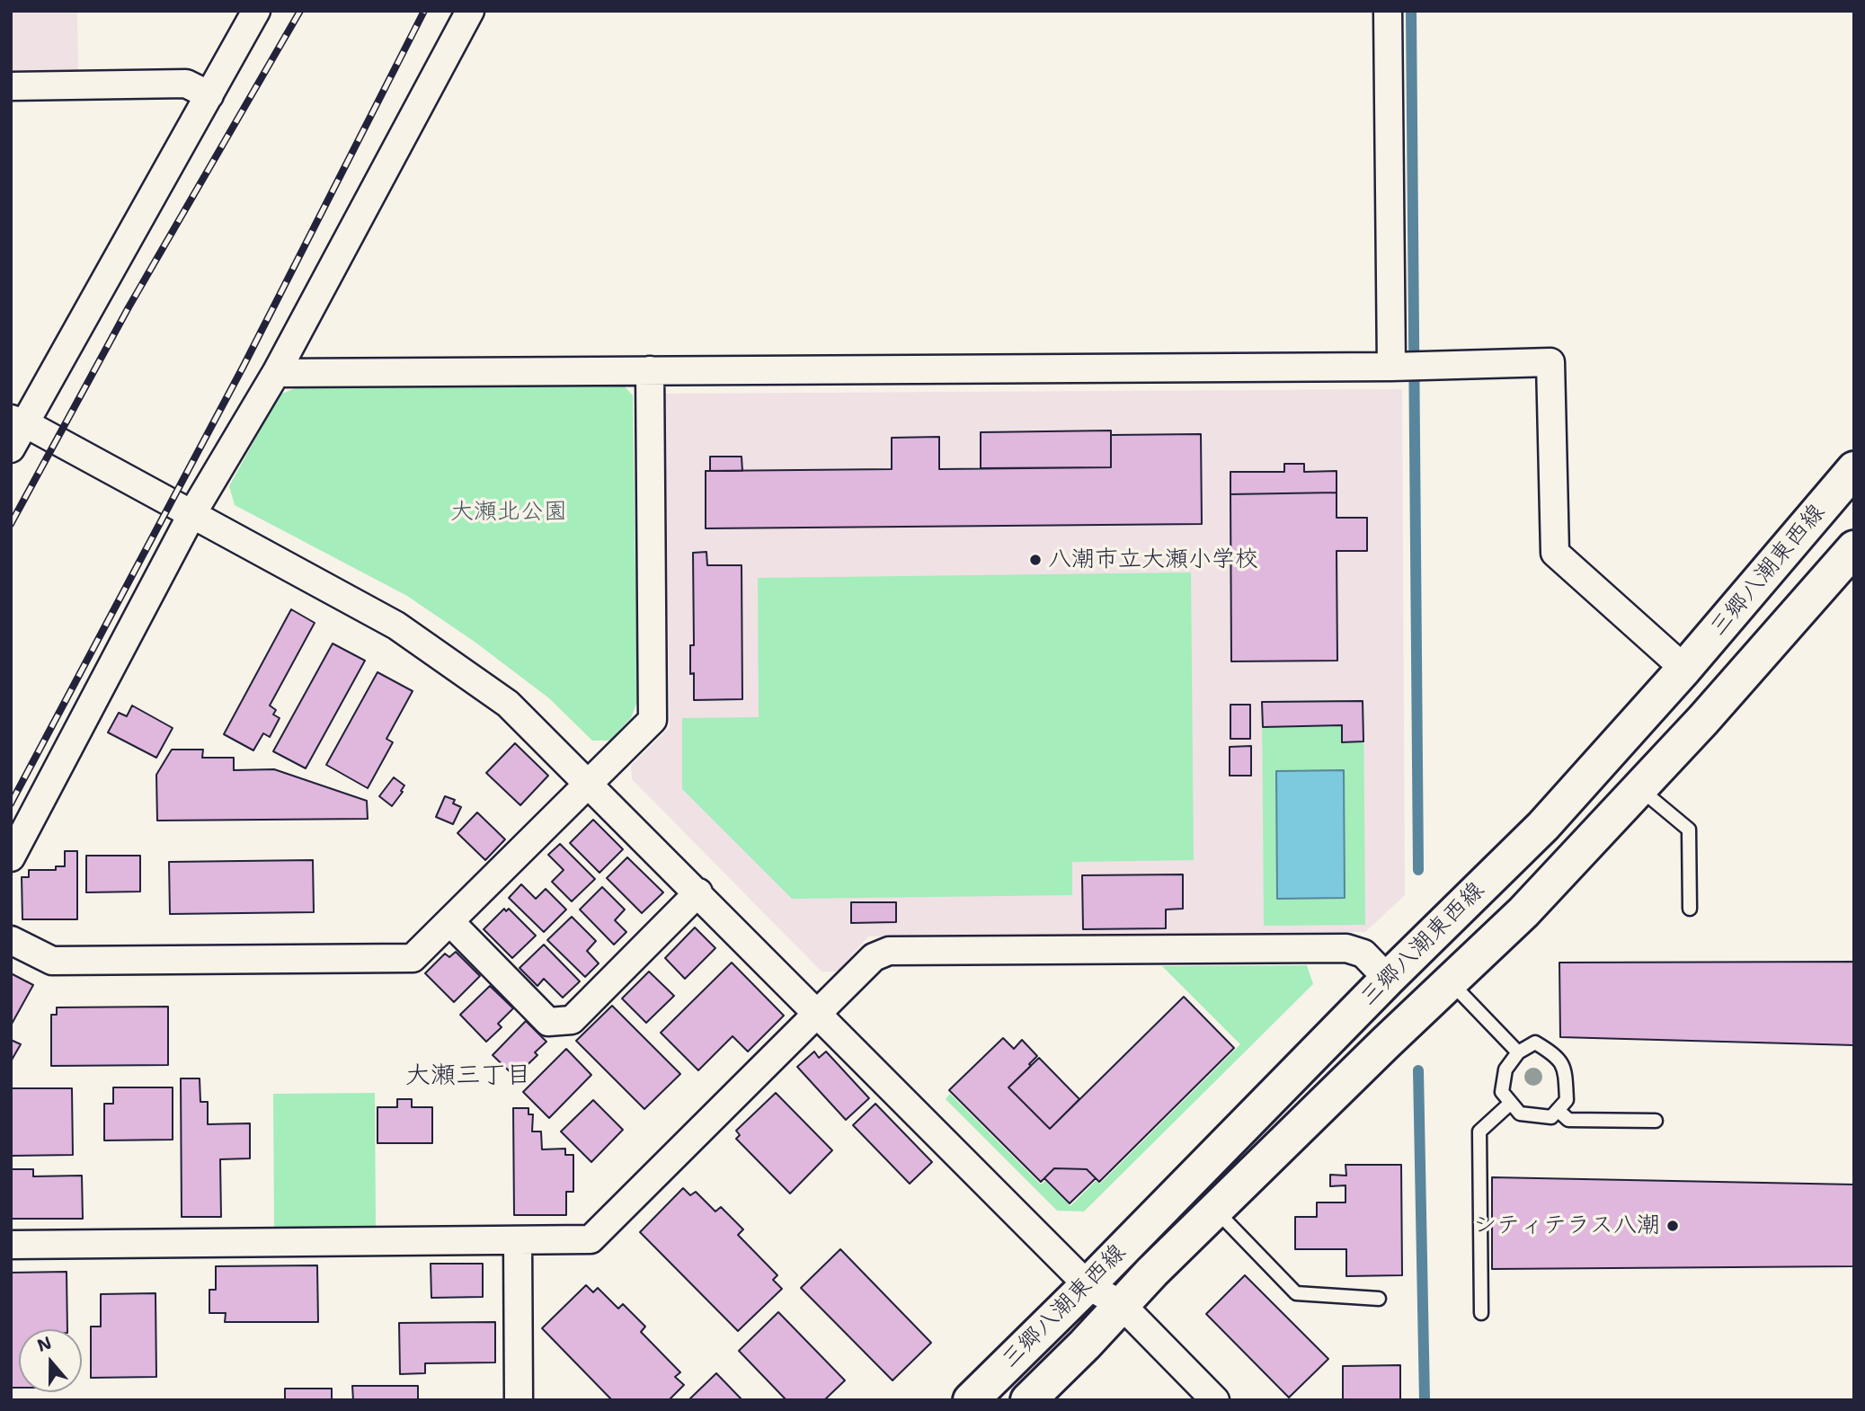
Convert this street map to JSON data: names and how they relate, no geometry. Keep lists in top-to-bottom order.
{
  "streets": {
    "street": ["三郷八潮東西線"]
  },
  "districts": ["大瀬三丁目"],
  "parks": ["大瀬北公園"],
  "places": ["八潮市立大瀬小学校", "シティテラス八潮"],
  "north": "top"
}
